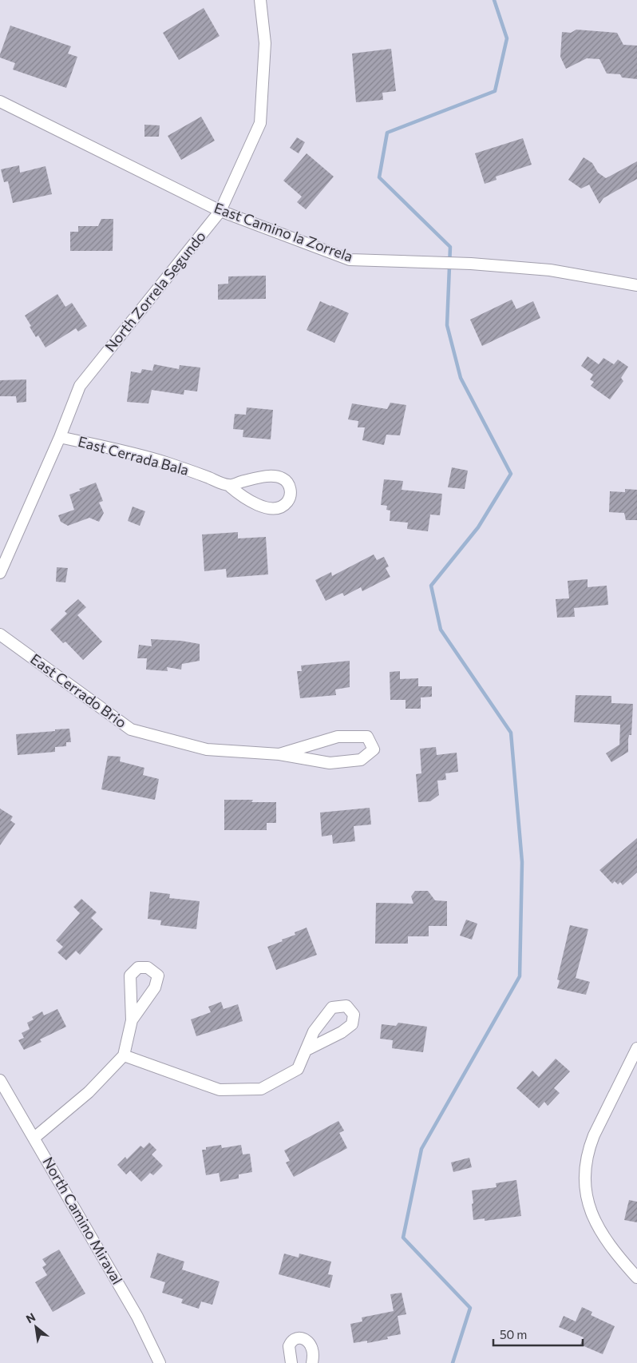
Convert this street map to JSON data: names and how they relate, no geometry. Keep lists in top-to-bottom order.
{
  "streets": {
    "street": [
      "East Camino la Zorrela",
      "North Zorrela Segundo",
      "East Cerrada Bala",
      "East Cerrado Brio",
      "North Camino Miraval"
    ]
  },
  "crossings": [
    ["East Camino la Zorrela", "North Zorrela Segundo"],
    ["North Zorrela Segundo", "East Cerrada Bala"]
  ],
  "scale_bar": "50 m",
  "north": "top left"
}
